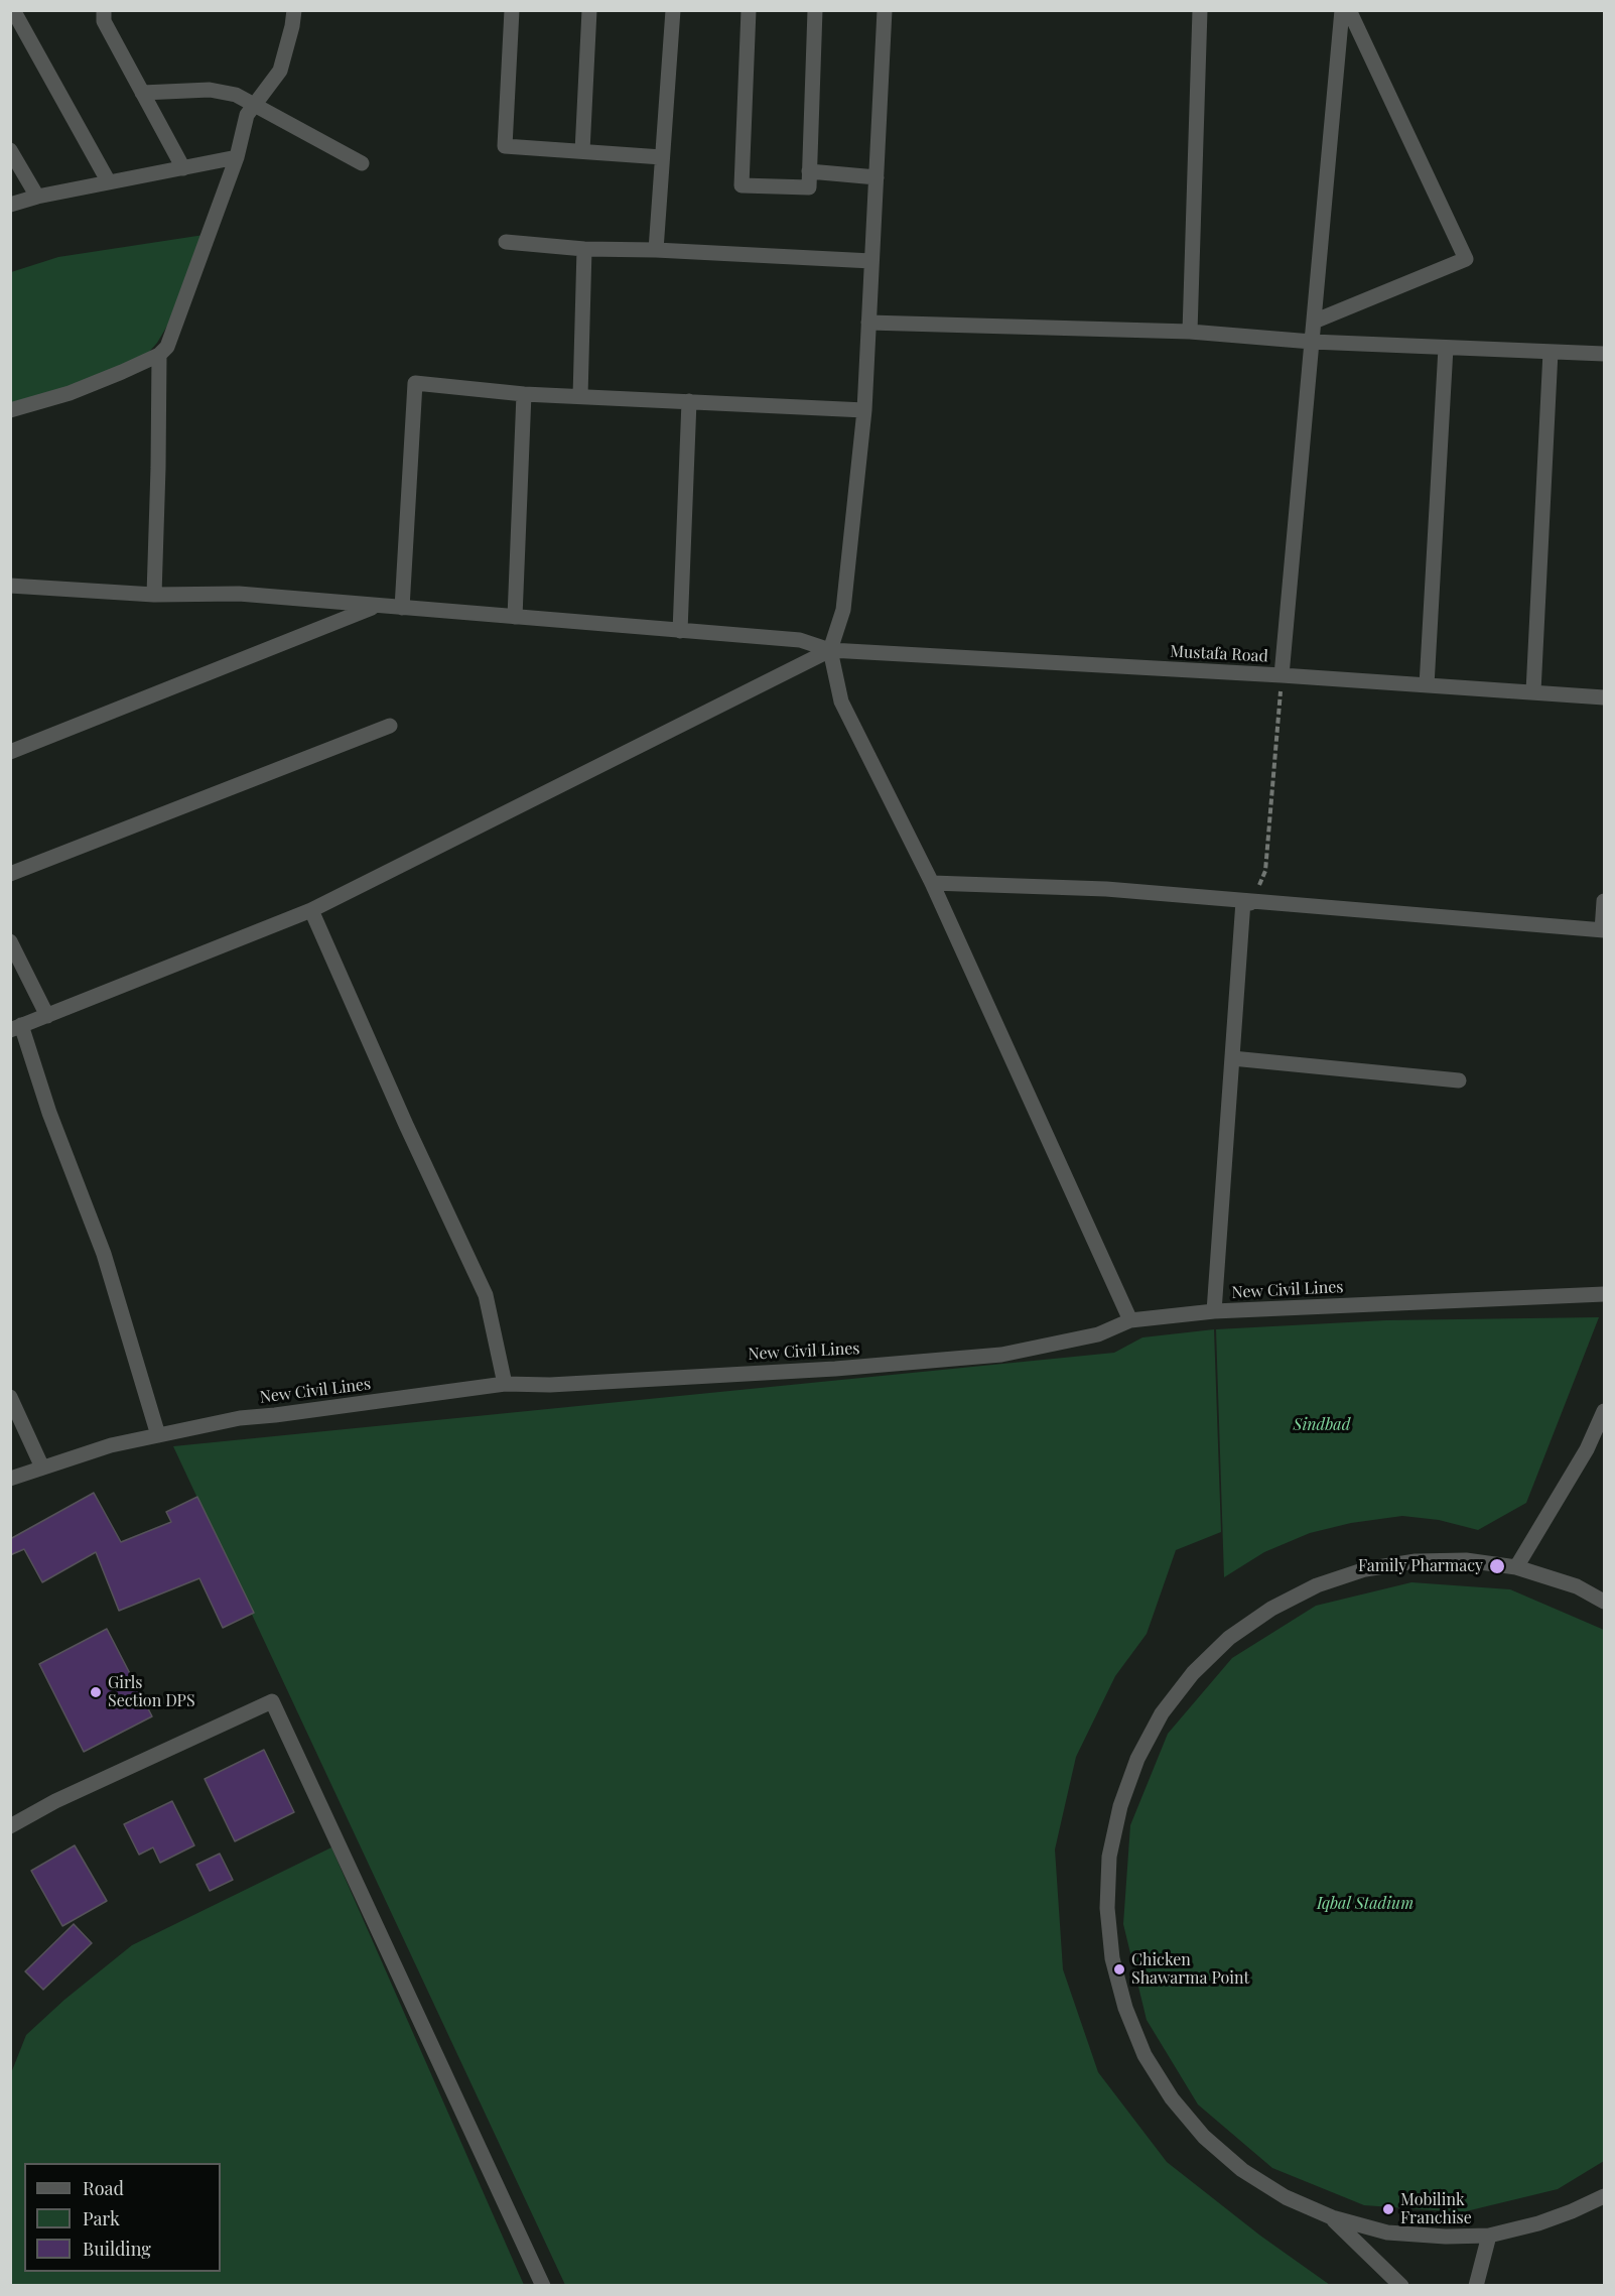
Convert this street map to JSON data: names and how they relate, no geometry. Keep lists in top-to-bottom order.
{
  "streets": {
    "street": ["Mustafa Road", "New Civil Lines"]
  },
  "parks": ["Sindbad", "Iqbal Stadium"],
  "places": [
    "Family Pharmacy",
    "Girls Section DPS",
    "Chicken Shawarma Point",
    "Mobilink Franchise"
  ],
  "legend": ["Road", "Park", "Building"]
}
